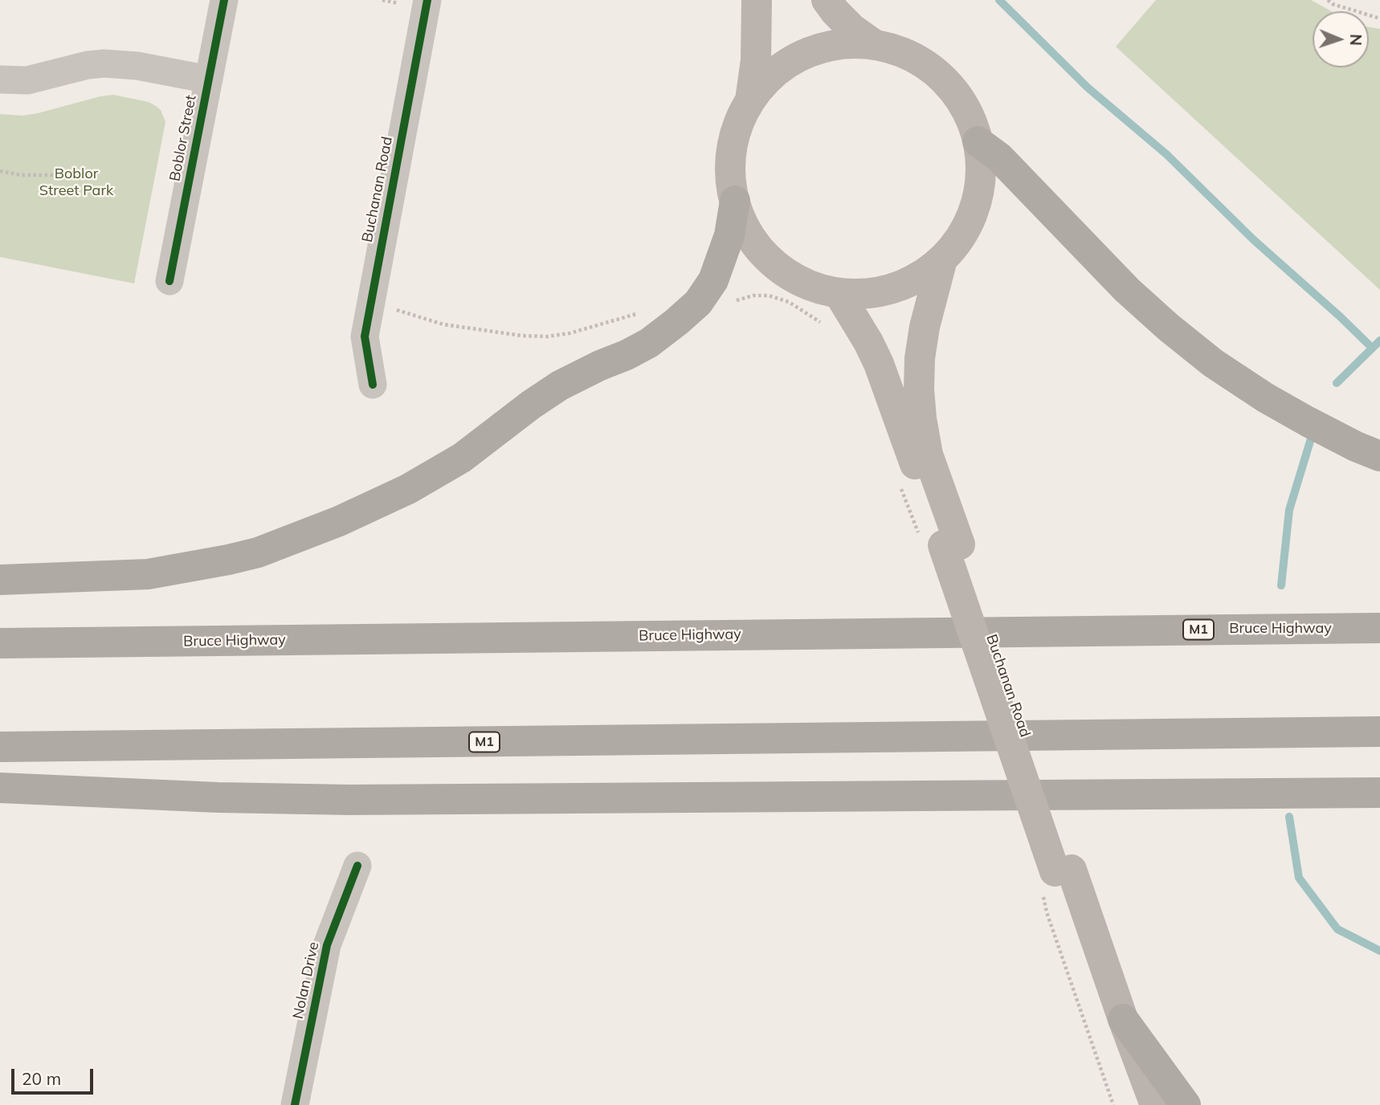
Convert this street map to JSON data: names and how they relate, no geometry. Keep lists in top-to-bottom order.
{
  "streets": {
    "highway": ["Bruce Highway", "M1"],
    "main road": ["Buchanan Road"],
    "street": ["Boblor Street", "Nolan Drive"]
  },
  "parks": ["Boblor Street Park"],
  "scale_bar": "20 m",
  "north": "right"
}
